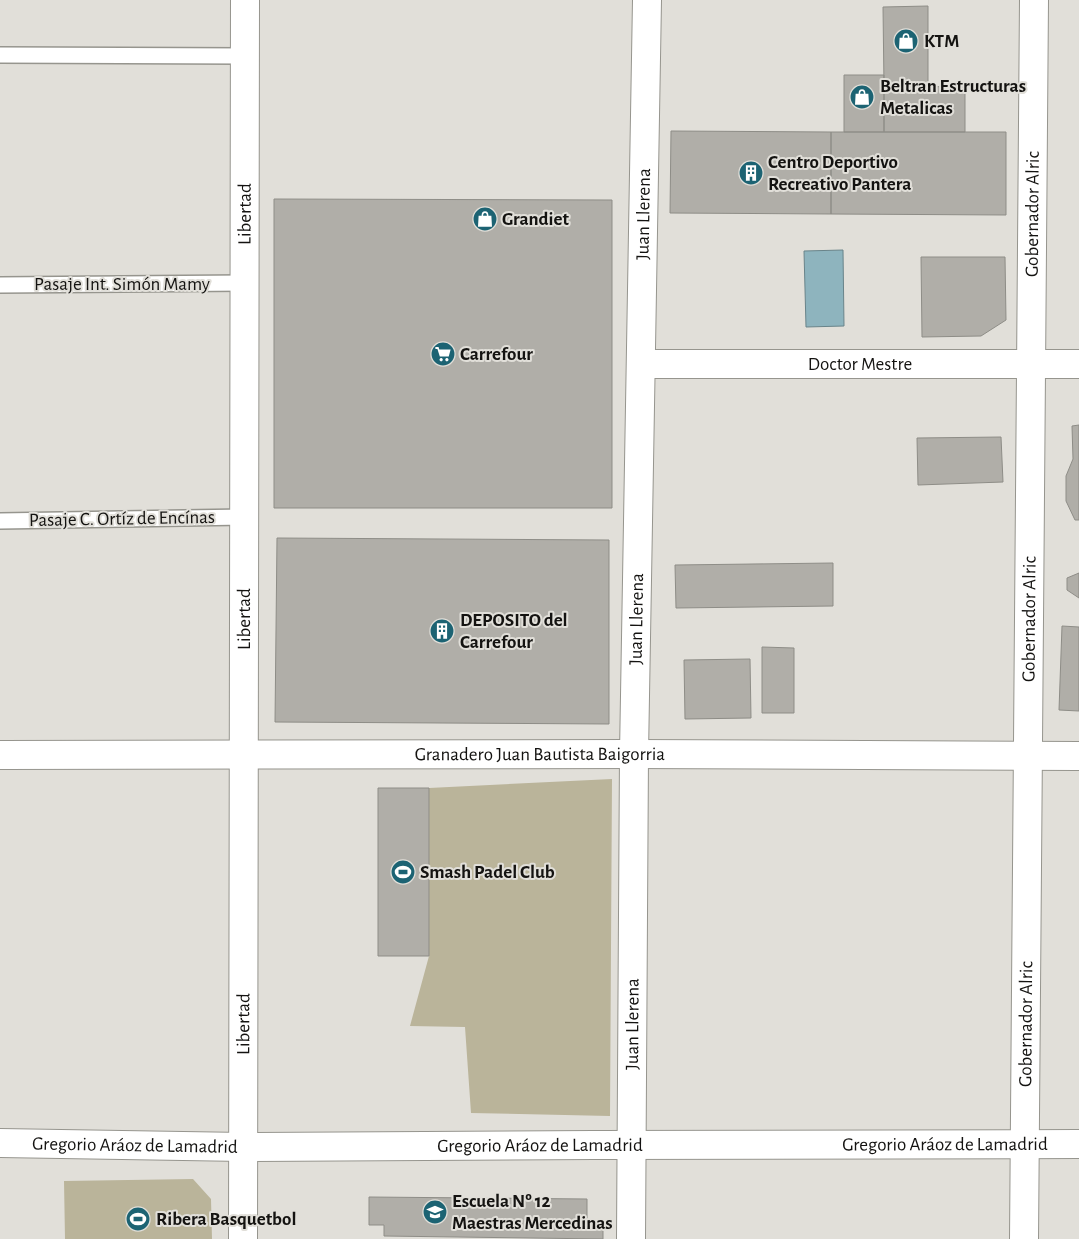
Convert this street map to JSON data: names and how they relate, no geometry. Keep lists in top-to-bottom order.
{
  "streets": {
    "street": [
      "Libertad",
      "Juan Llerena",
      "Gobernador Alric",
      "Doctor Mestre",
      "Granadero Juan Bautista Baigorria",
      "Gregorio Aráoz de Lamadrid"
    ],
    "lane": ["Pasaje Int. Simón Mamy", "Pasaje C. Ortíz de Encínas"]
  },
  "crossings": [
    ["Libertad", "Pasaje Int. Simón Mamy"],
    ["Libertad", "Pasaje C. Ortíz de Encínas"],
    ["Libertad", "Granadero Juan Bautista Baigorria"],
    ["Libertad", "Gregorio Aráoz de Lamadrid"],
    ["Juan Llerena", "Doctor Mestre"],
    ["Juan Llerena", "Granadero Juan Bautista Baigorria"],
    ["Juan Llerena", "Gregorio Aráoz de Lamadrid"],
    ["Gobernador Alric", "Doctor Mestre"],
    ["Gobernador Alric", "Granadero Juan Bautista Baigorria"],
    ["Gobernador Alric", "Gregorio Aráoz de Lamadrid"]
  ],
  "places": {
    "shop": ["KTM", "Beltran Estructuras Metalicas", "Grandiet"],
    "building": ["Centro Deportivo Recreativo Pantera", "DEPOSITO del Carrefour"],
    "supermarket": ["Carrefour"],
    "sports": ["Smash Padel Club", "Ribera Basquetbol"],
    "school or university": ["Escuela Nº 12 Maestras Mercedinas"]
  }
}
